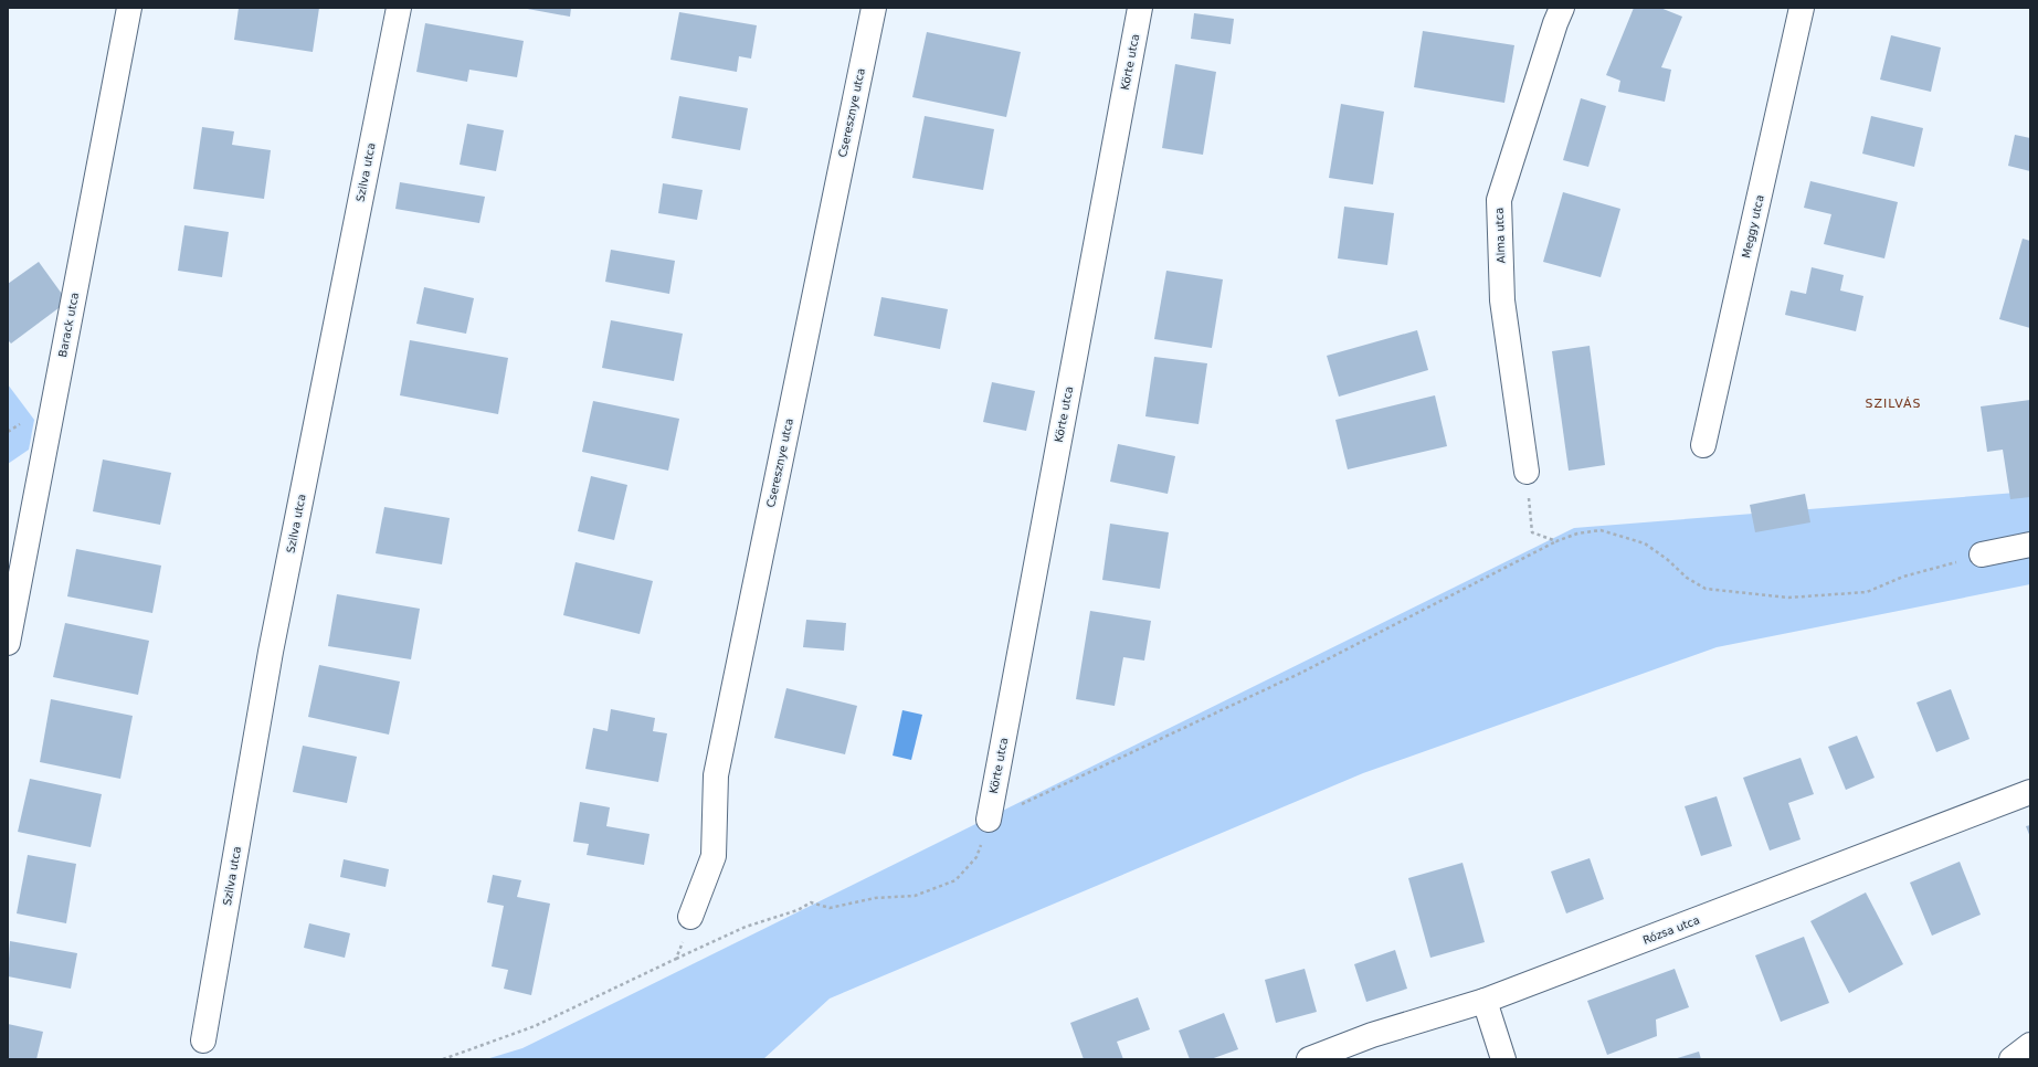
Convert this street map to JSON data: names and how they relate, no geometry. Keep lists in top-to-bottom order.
{
  "streets": {
    "street": [
      "Körte utca",
      "Cseresznye utca",
      "Szilva utca",
      "Meggy utca",
      "Alma utca",
      "Barack utca",
      "Rózsa utca"
    ]
  },
  "districts": ["SZILVÁS"]
}
